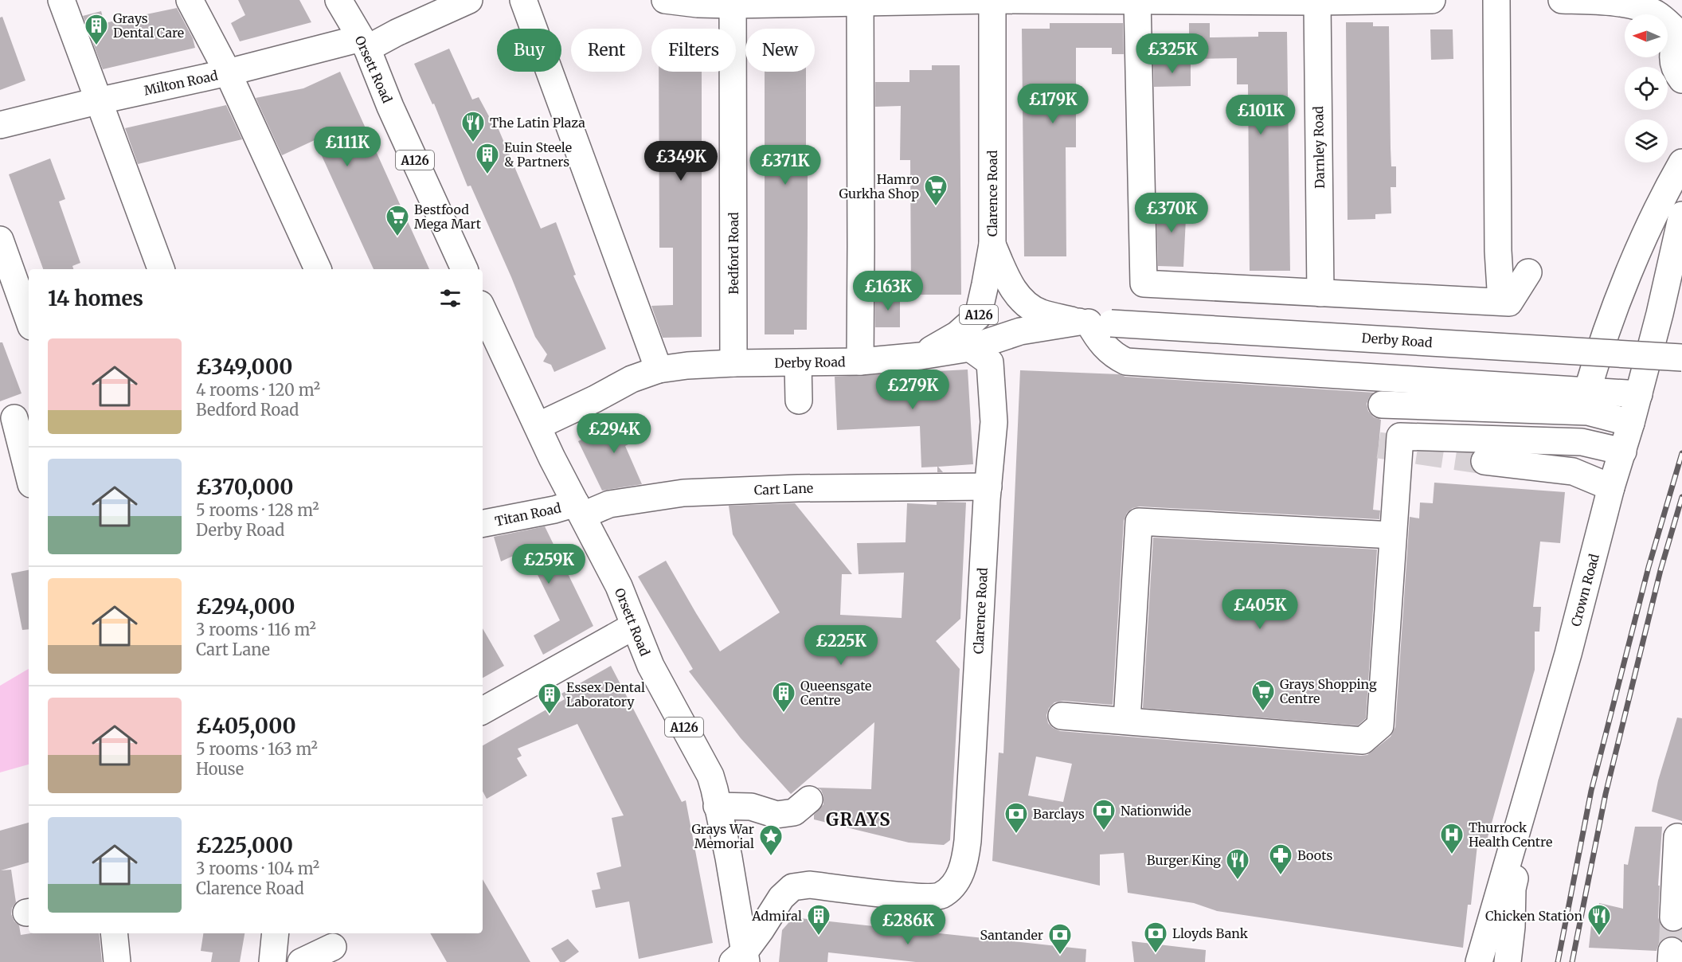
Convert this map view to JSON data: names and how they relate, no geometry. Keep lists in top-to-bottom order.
{
  "streets": {
    "street": [
      "Orsett Road",
      "Milton Road",
      "Darnley Road",
      "A126",
      "Clarence Road",
      "Bedford Road",
      "Derby Road",
      "Cart Lane",
      "Titan Road",
      "Crown Road"
    ]
  },
  "crossings": [
    ["Orsett Road", "Milton Road"],
    ["Orsett Road", "Clarence Road"],
    ["Orsett Road", "Derby Road"],
    ["Orsett Road", "Cart Lane"],
    ["Orsett Road", "Titan Road"],
    ["Clarence Road", "Derby Road"],
    ["Clarence Road", "Cart Lane"],
    ["Bedford Road", "Derby Road"],
    ["Cart Lane", "Titan Road"]
  ],
  "districts": ["GRAYS"],
  "places": {
    "building": [
      "Grays Dental Care",
      "Euin Steele & Partners",
      "Queensgate Centre",
      "Essex Dental Laboratory",
      "Admiral"
    ],
    "restaurant": ["The Latin Plaza", "Burger King", "Chicken Station"],
    "supermarket": ["Hamro Gurkha Shop", "Bestfood Mega Mart", "Grays Shopping Centre"],
    "bank": [
      "Nationwide",
      "Barclays",
      "Lloyds Bank",
      "Santander"
    ],
    "hospital": ["Thurrock Health Centre"],
    "place": ["Grays War Memorial"],
    "pharmacy": ["Boots"]
  },
  "north": "left",
  "page": {
    "chip": [
      "Buy",
      "Rent",
      "Filters",
      "New"
    ],
    "price": [
      "£325K",
      "£179K",
      "£101K",
      "£111K",
      "£349K",
      "£371K",
      "£370K",
      "£163K",
      "£279K",
      "£294K",
      "£259K",
      "£405K",
      "£225K",
      "£286K"
    ],
    "heading": "14 homes",
    "list": [
      {
        "name": "£349,000",
        "note": "4 rooms · 120 m² · Bedford Road"
      },
      {
        "name": "£370,000",
        "note": "5 rooms · 128 m² · Derby Road"
      },
      {
        "name": "£294,000",
        "note": "3 rooms · 116 m² · Cart Lane"
      },
      {
        "name": "£405,000",
        "note": "5 rooms · 163 m² · House"
      },
      {
        "name": "£225,000",
        "note": "3 rooms · 104 m² · Clarence Road"
      }
    ]
  }
}
